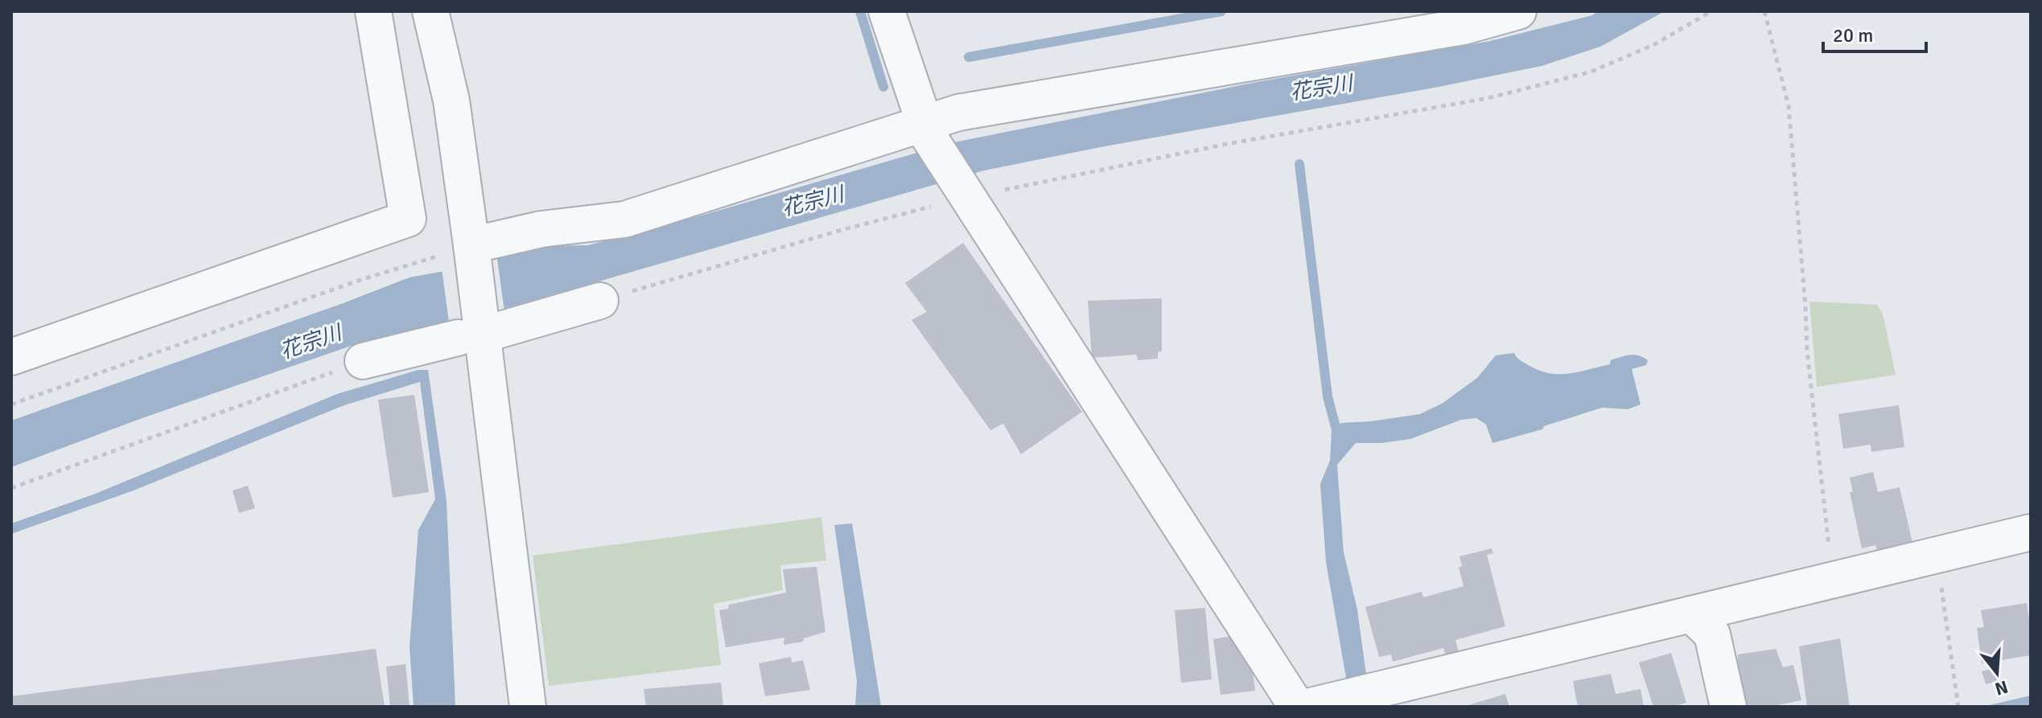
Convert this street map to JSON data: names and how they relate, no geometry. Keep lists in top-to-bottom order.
{
  "water": ["花宗川"],
  "scale_bar": "20 m",
  "north": "bottom"
}
